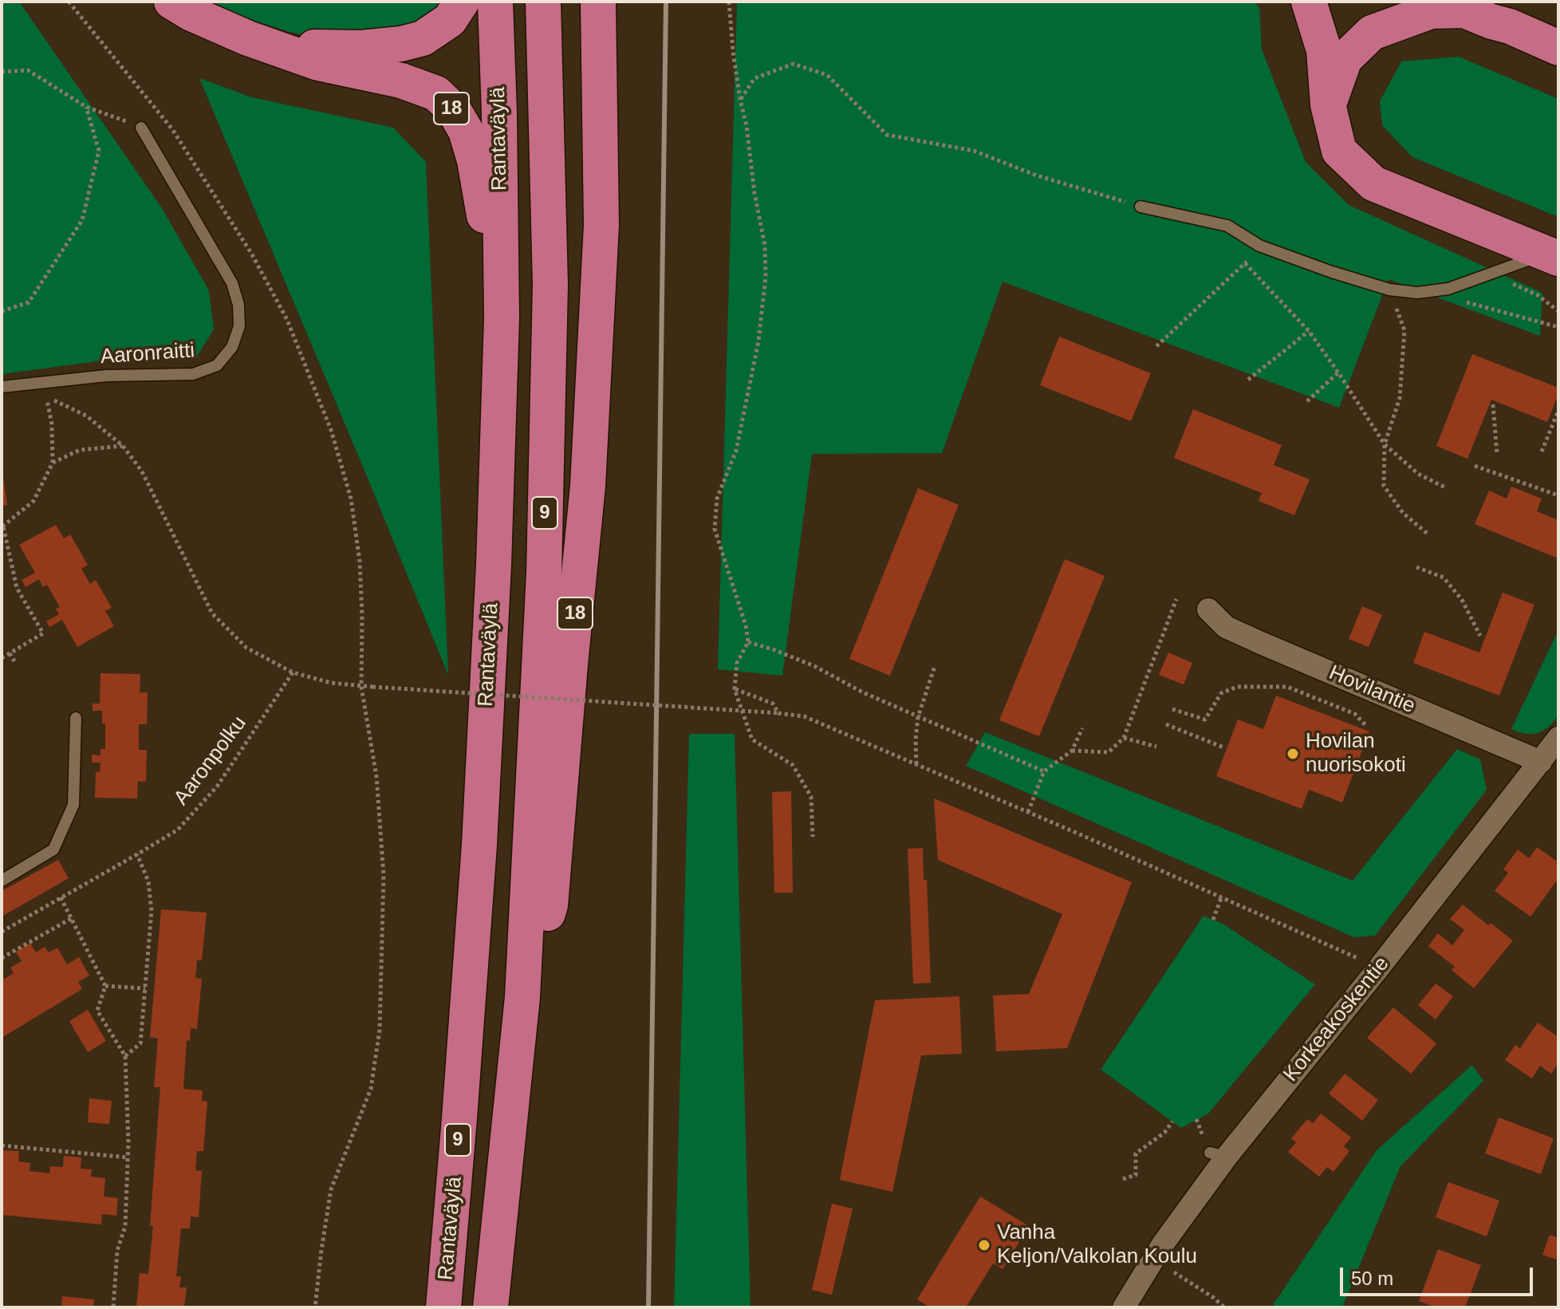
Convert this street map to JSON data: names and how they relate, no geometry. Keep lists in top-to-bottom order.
{
  "streets": {
    "highway": ["18", "Rantaväylä", "9"],
    "street": ["Hovilantie", "Korkeakoskentie"],
    "lane": ["Aaronraitti"],
    "path": ["Aaronpolku"]
  },
  "crossings": [
    ["18", "Rantaväylä"],
    ["18", "9"],
    ["Hovilantie", "Korkeakoskentie"]
  ],
  "places": ["Hovilan nuorisokoti", "Vanha Keljon/Valkolan Koulu"],
  "scale_bar": "50 m"
}
